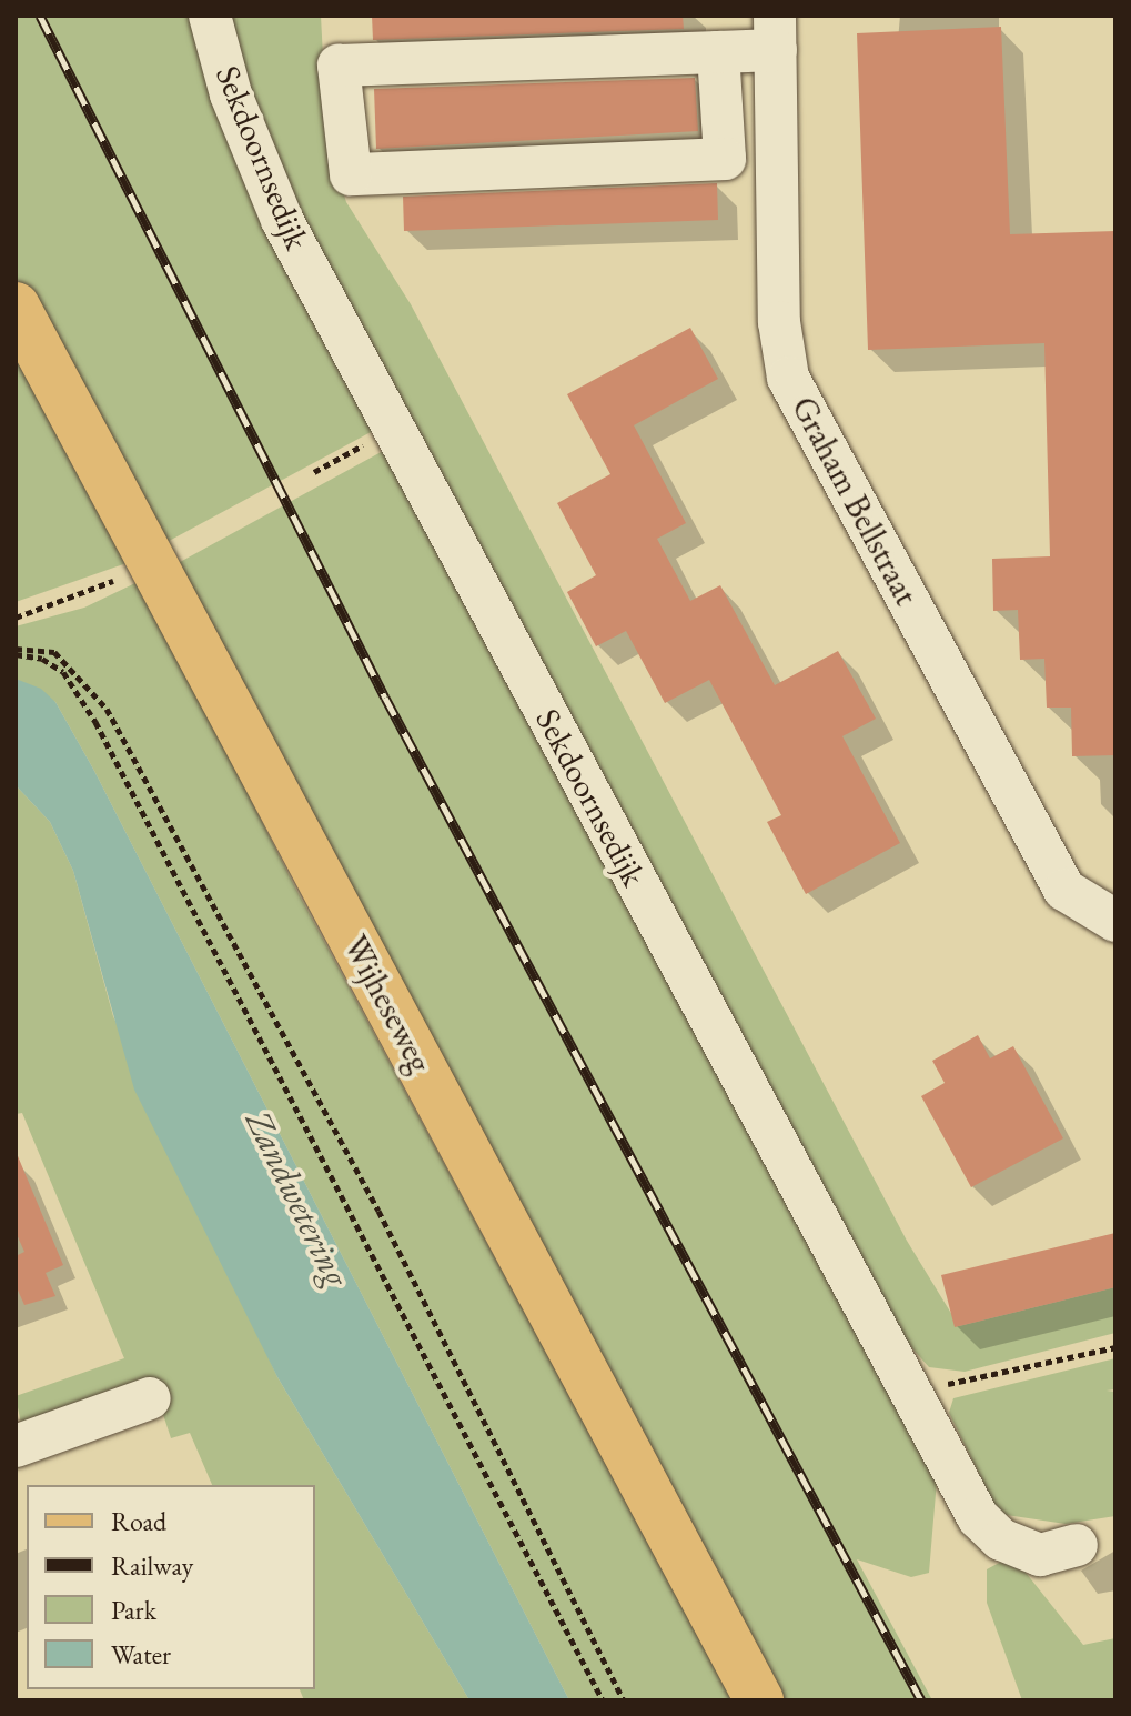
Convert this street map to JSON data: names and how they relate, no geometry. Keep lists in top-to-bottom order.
{
  "streets": {
    "main road": ["Wijheseweg"],
    "street": ["Sekdoornsedijk", "Graham Bellstraat"]
  },
  "water": ["Zandwetering"],
  "legend": [
    "Road",
    "Railway",
    "Park",
    "Water"
  ]
}
